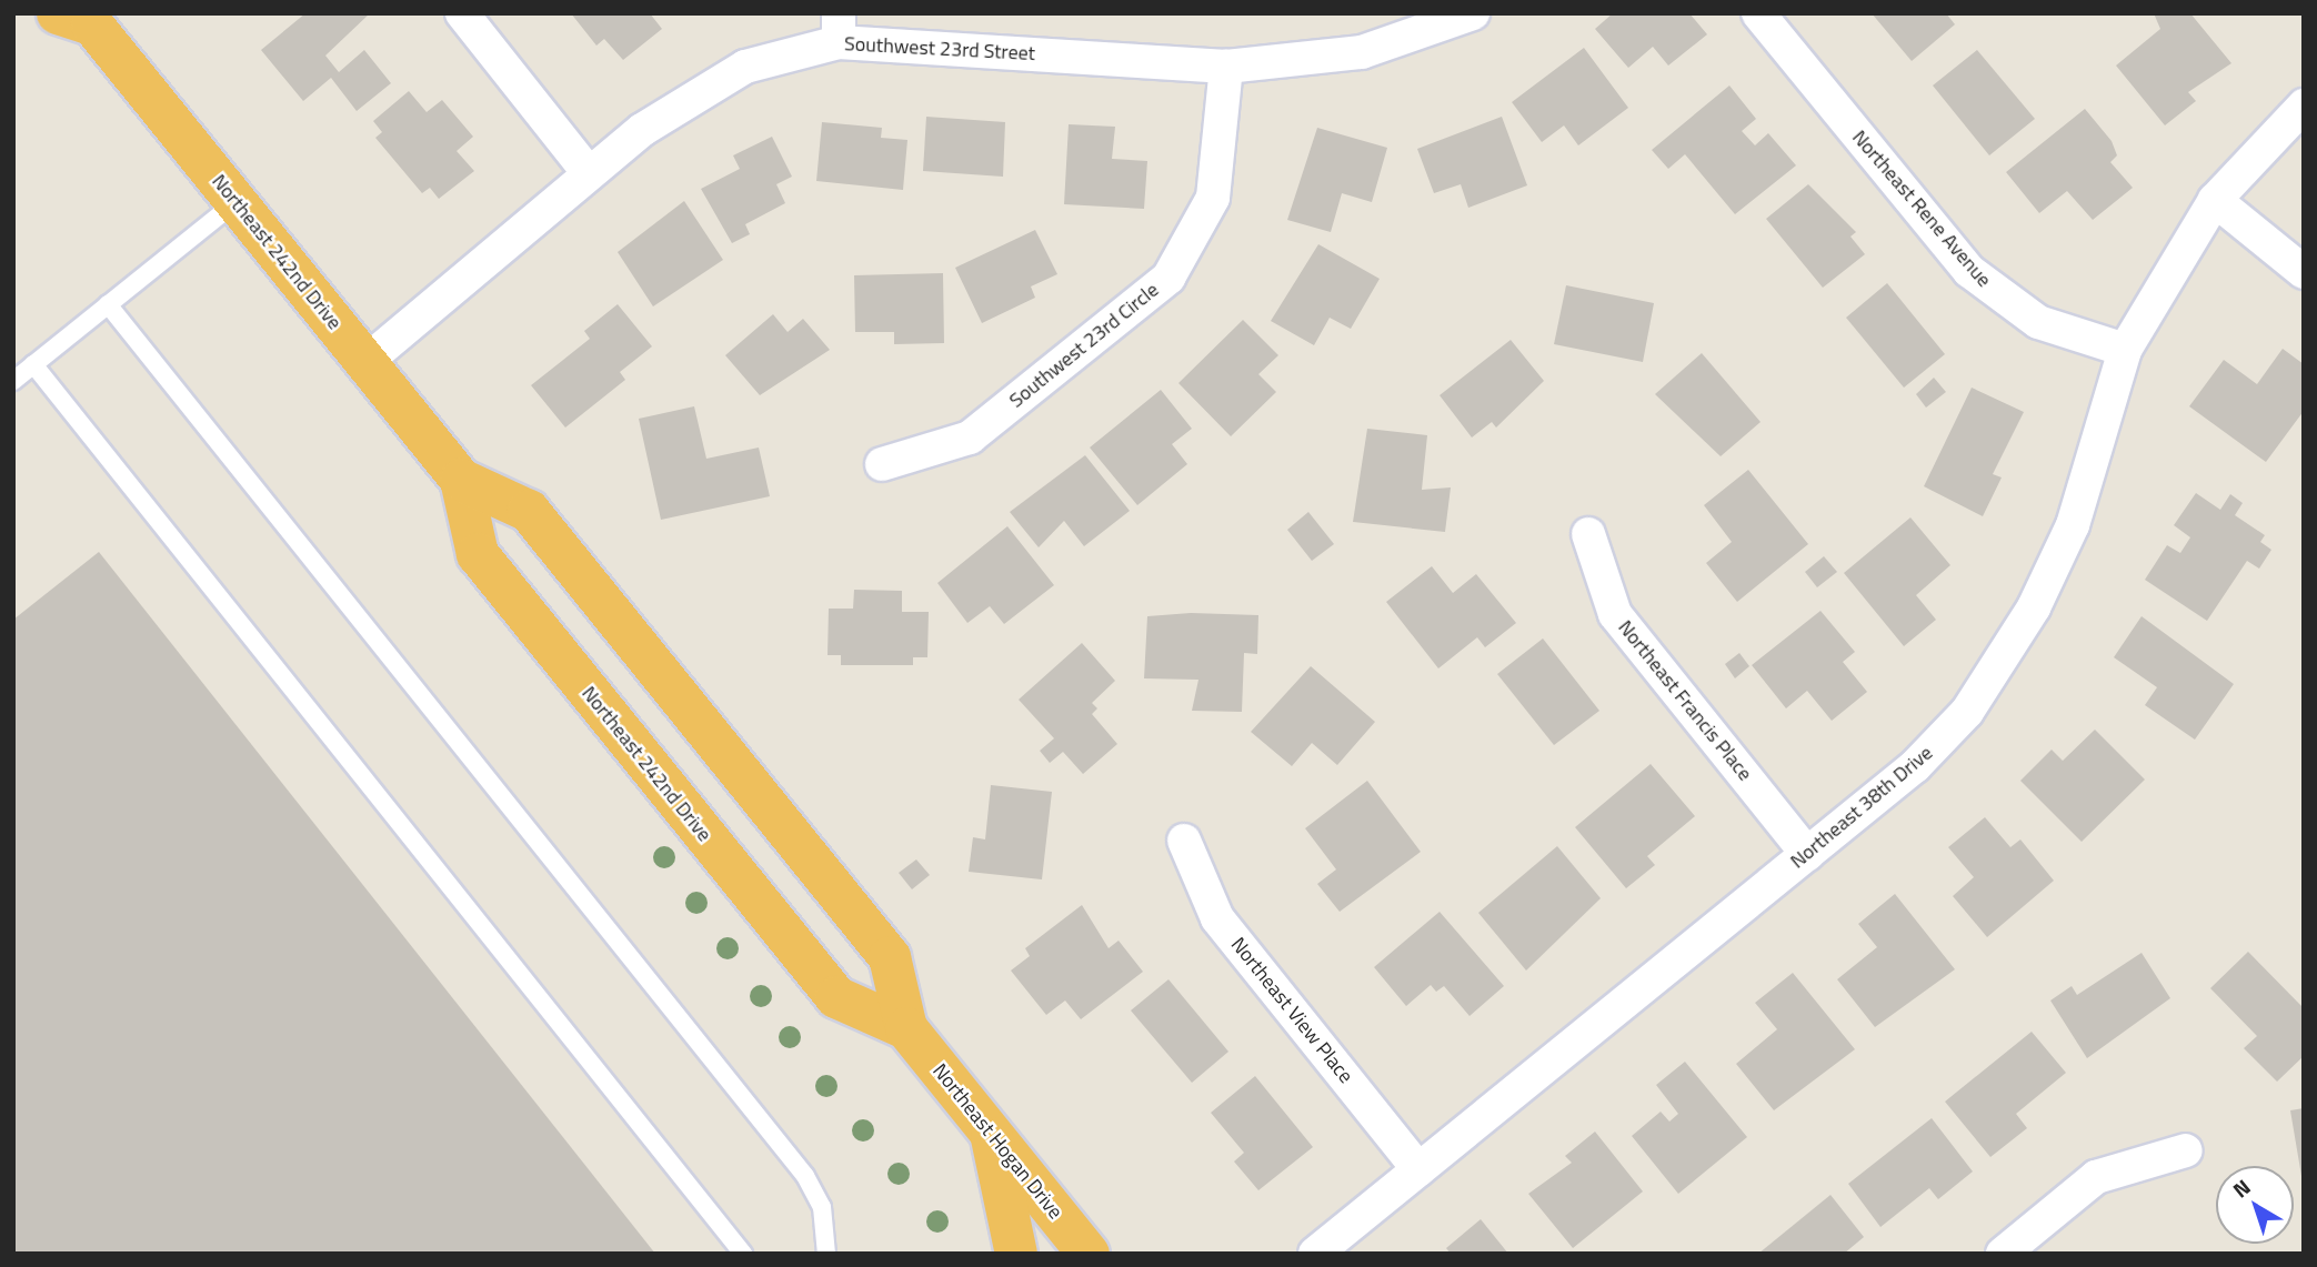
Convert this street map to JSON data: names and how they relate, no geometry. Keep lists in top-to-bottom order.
{
  "streets": {
    "highway": ["Northeast 242nd Drive", "Northeast Hogan Drive"],
    "street": [
      "Southwest 23rd Street",
      "Northeast Rene Avenue",
      "Southwest 23rd Circle",
      "Northeast Francis Place",
      "Northeast 38th Drive",
      "Northeast View Place"
    ]
  },
  "crossings": [
    ["Southwest 23rd Street", "Northeast 242nd Drive"],
    ["Southwest 23rd Street", "Southwest 23rd Circle"],
    ["Northeast Rene Avenue", "Northeast 38th Drive"],
    ["Northeast 242nd Drive", "Northeast Hogan Drive"],
    ["Northeast Francis Place", "Northeast 38th Drive"],
    ["Northeast 38th Drive", "Northeast View Place"]
  ],
  "north": "top left"
}
